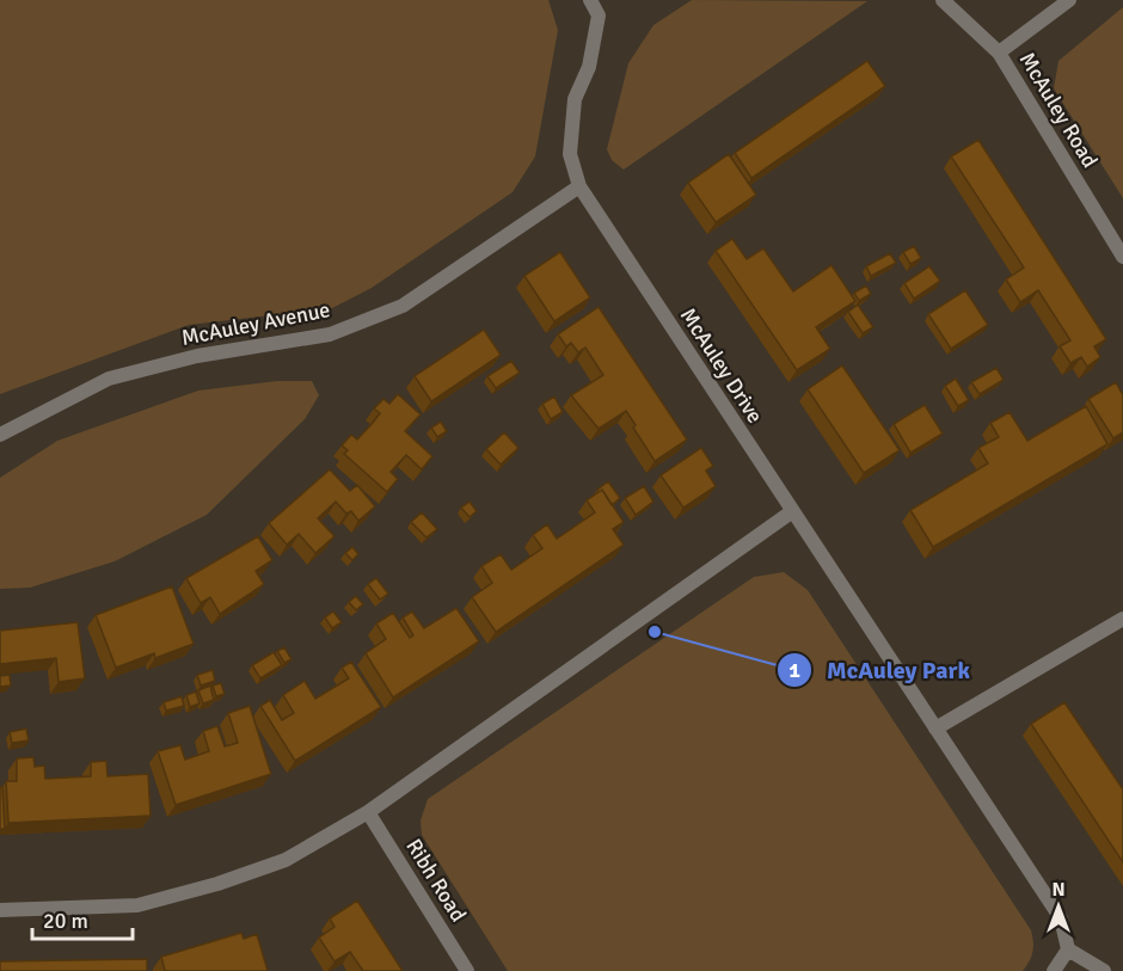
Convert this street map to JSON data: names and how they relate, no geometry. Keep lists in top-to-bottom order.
{
  "streets": {
    "street": [
      "McAuley Road",
      "McAuley Avenue",
      "McAuley Drive",
      "Ribh Road"
    ]
  },
  "crossings": [
    ["McAuley Avenue", "McAuley Drive"]
  ],
  "places": ["McAuley Park"],
  "scale_bar": "20 m",
  "north": "top"
}
